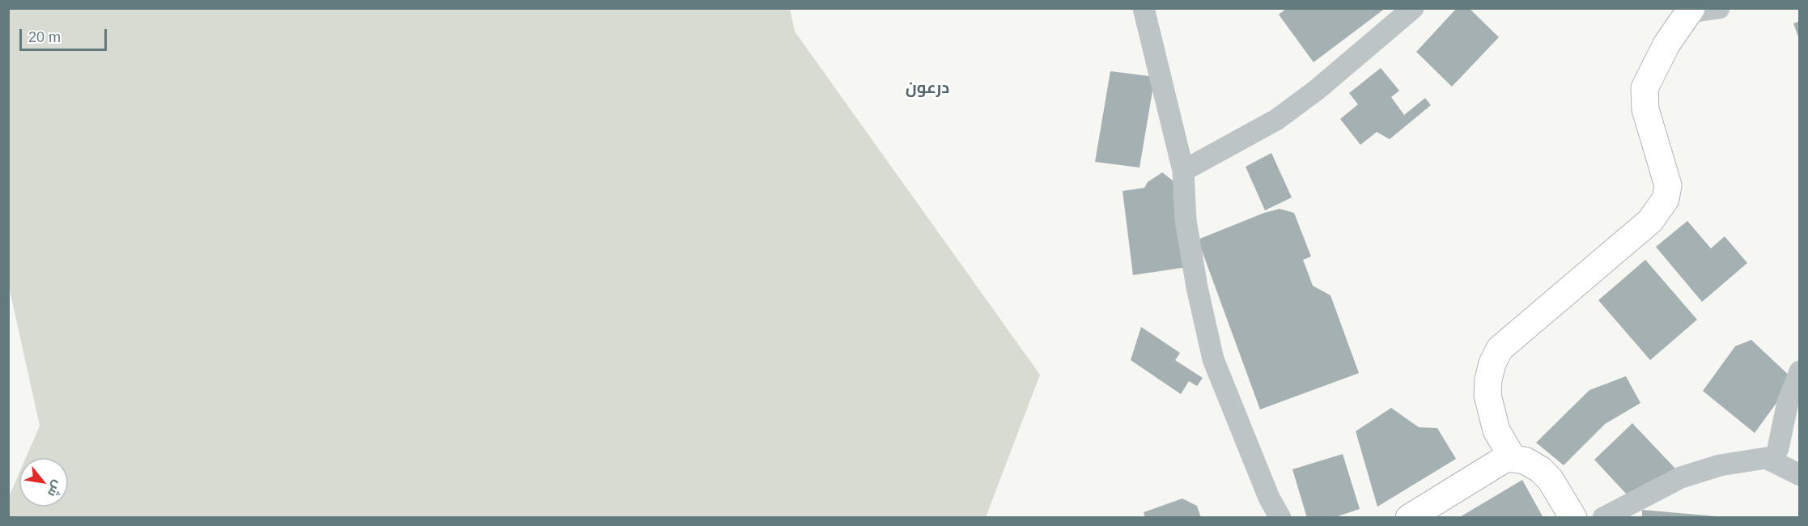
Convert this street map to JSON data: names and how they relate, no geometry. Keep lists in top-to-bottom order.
{
  "districts": ["درعون"],
  "scale_bar": "20 m",
  "north": "bottom right"
}
